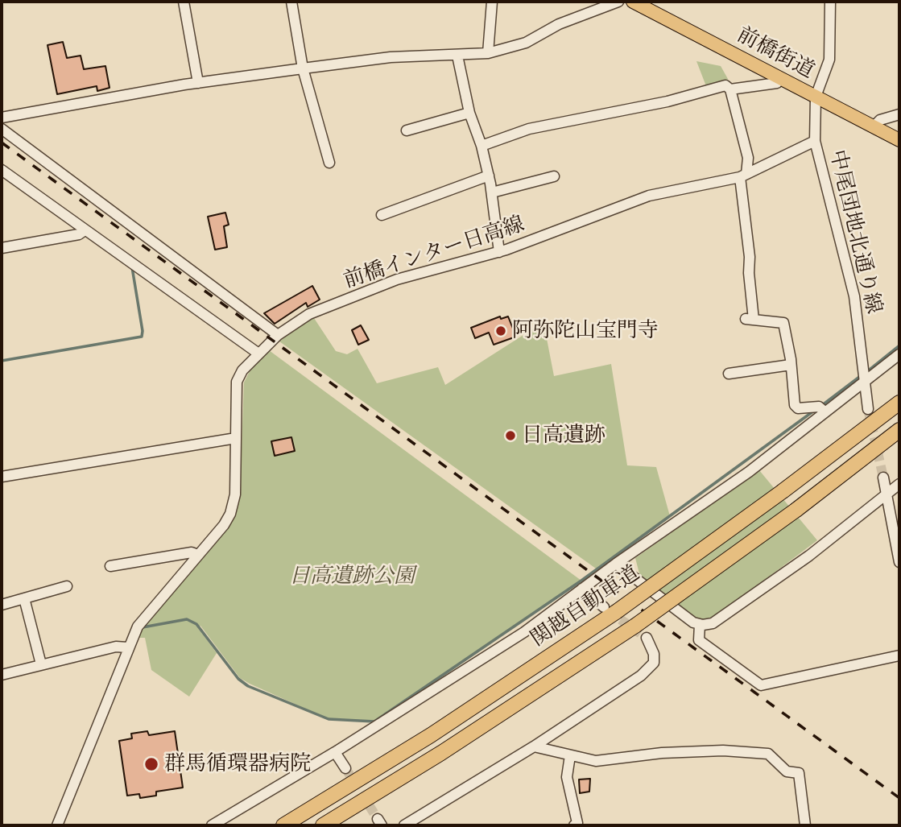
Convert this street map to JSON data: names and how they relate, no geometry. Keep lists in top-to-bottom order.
{
  "streets": {
    "highway": ["関越自動車道"],
    "main road": ["前橋街道"],
    "street": ["中尾団地北通り線", "前橋インター日高線"]
  },
  "crossings": [
    ["前橋街道", "中尾団地北通り線"],
    ["中尾団地北通り線", "前橋インター日高線"]
  ],
  "parks": ["日高遺跡公園"],
  "places": ["阿弥陀山宝門寺", "日高遺跡", "群馬循環器病院"]
}
